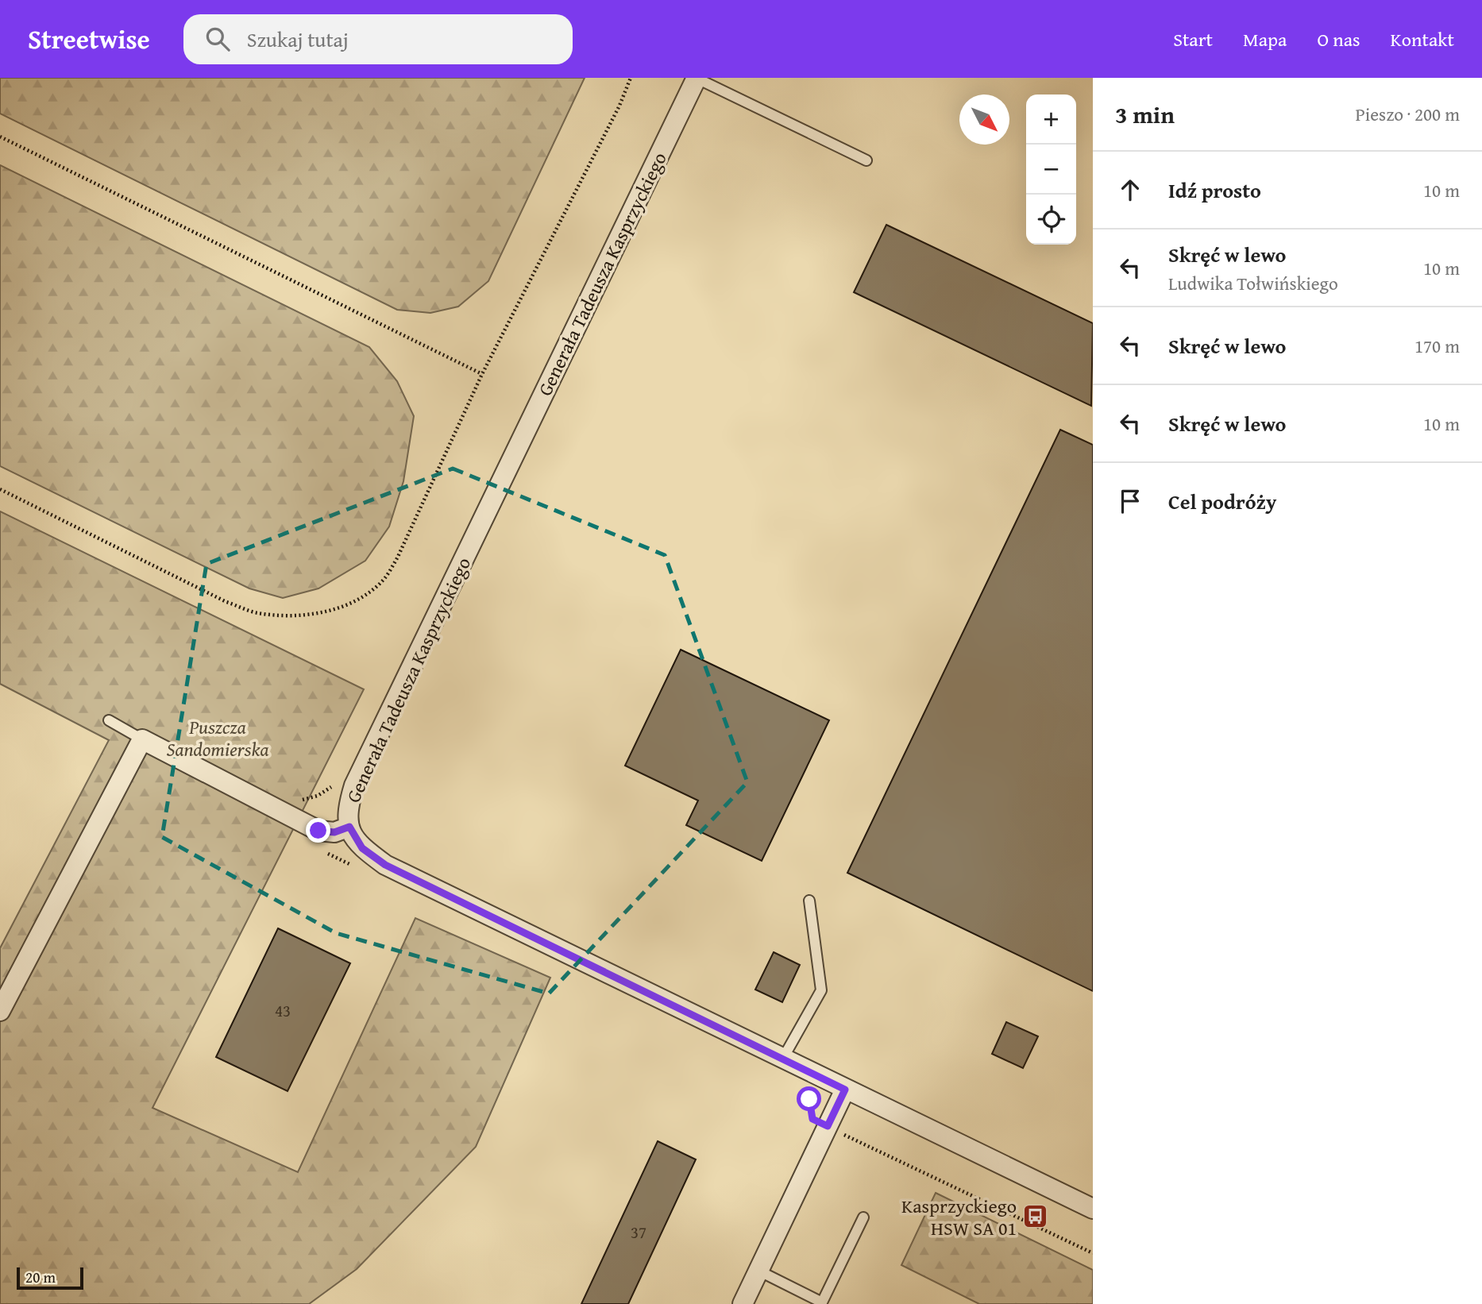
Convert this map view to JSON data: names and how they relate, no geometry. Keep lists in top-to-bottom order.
{
  "streets": {
    "street": ["Generała Tadeusza Kasprzyckiego"]
  },
  "parks": ["Puszcza Sandomierska"],
  "places": {
    "bus stop": ["Kasprzyckiego HSW SA 01"]
  },
  "house_numbers": ["43", "37"],
  "scale_bar": "20 m",
  "north": "bottom right",
  "page": {
    "header": "Streetwise",
    "search": "Szukaj tutaj",
    "nav": [
      "Start",
      "Mapa",
      "O nas",
      "Kontakt"
    ],
    "heading": ["3 min", "Pieszo · 200 m"],
    "map_buttons": ["+", "−"],
    "list": [
      ["Idź prosto", "10 m"],
      ["Skręć w lewo", "Ludwika Tołwińskiego", "10 m"],
      ["Skręć w lewo", "170 m"],
      ["Skręć w lewo", "10 m"],
      "Cel podróży"
    ],
    "scale": "20 m"
  }
}
